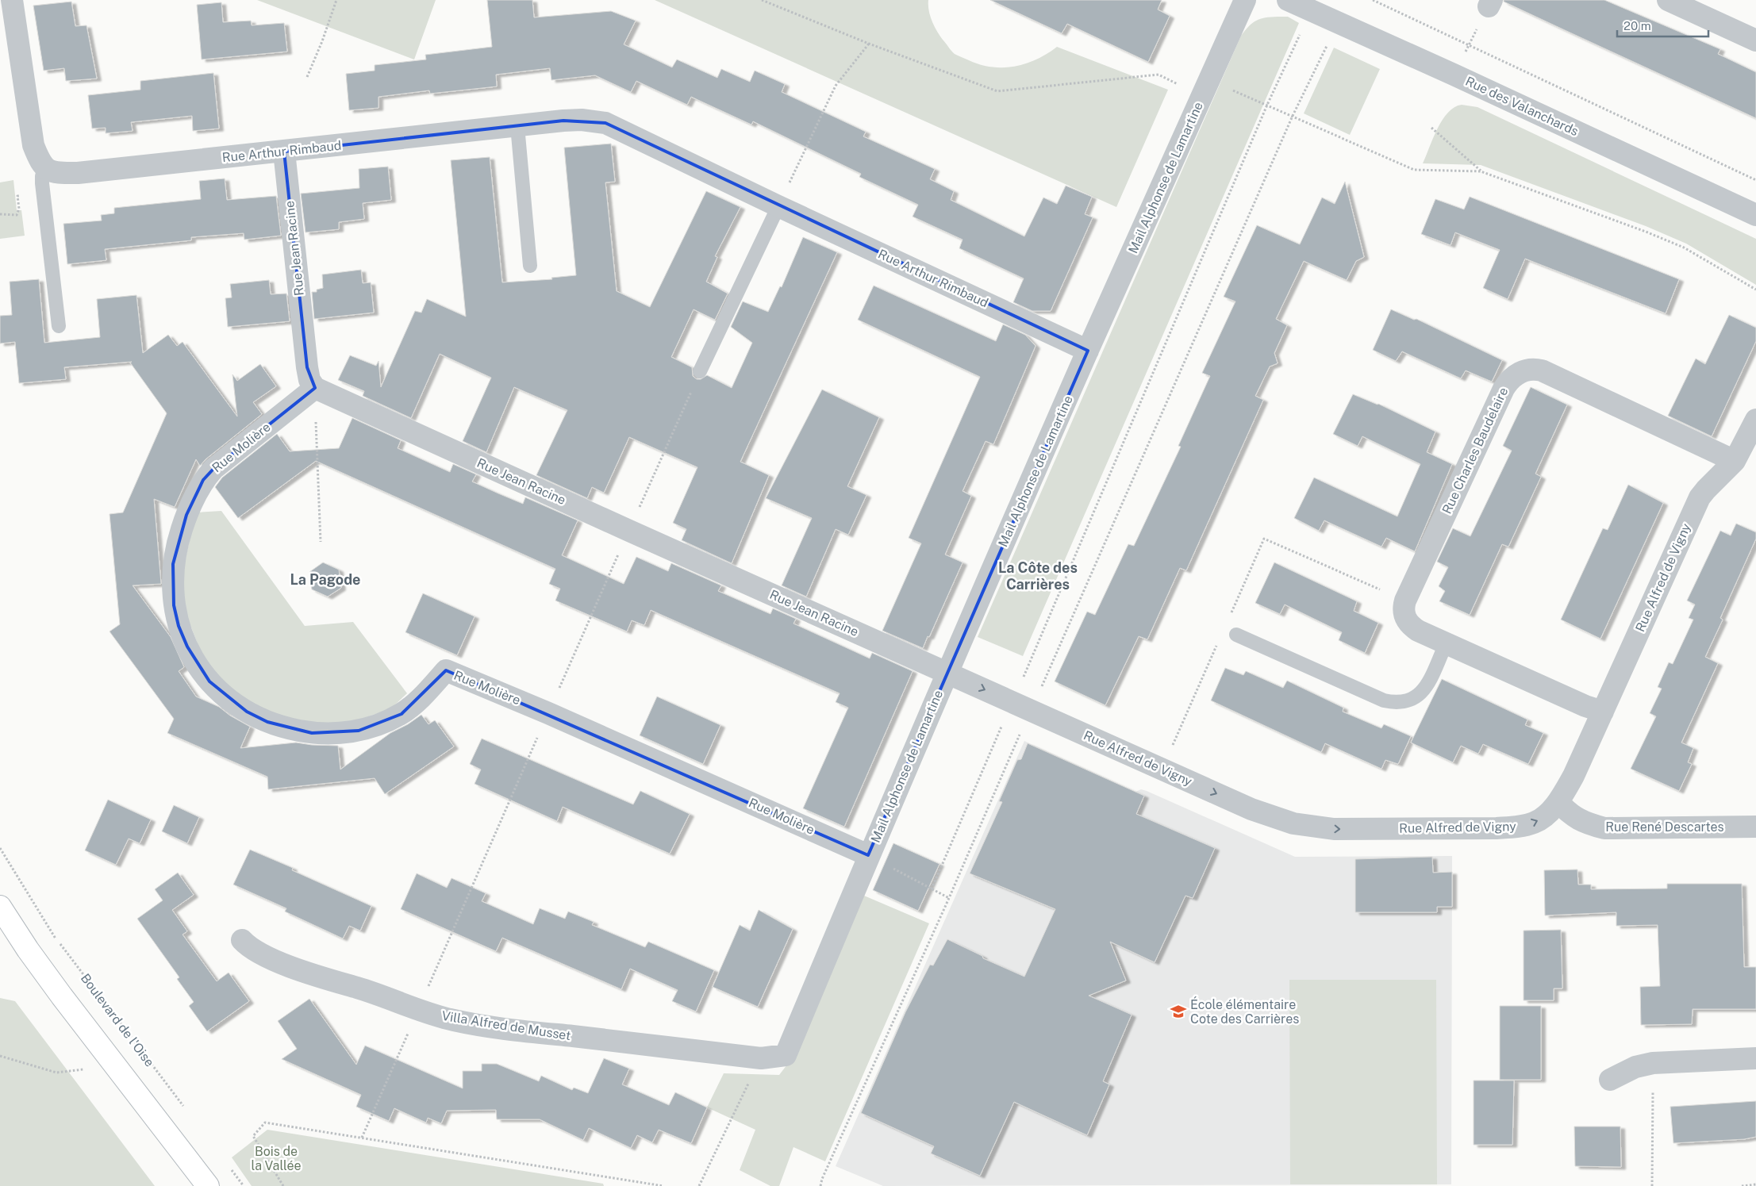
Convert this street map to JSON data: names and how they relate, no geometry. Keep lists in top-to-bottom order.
{
  "streets": {
    "street": [
      "Rue des Valanchards",
      "Rue Arthur Rimbaud",
      "Mail Alphonse de Lamartine",
      "Rue Jean Racine",
      "Rue Molière",
      "Rue Charles Baudelaire",
      "Rue Alfred de Vigny",
      "Rue René Descartes",
      "Villa Alfred de Musset"
    ],
    "path": ["Boulevard de l'Oise"]
  },
  "crossings": [
    ["Rue Arthur Rimbaud", "Mail Alphonse de Lamartine"],
    ["Rue Arthur Rimbaud", "Rue Jean Racine"],
    ["Mail Alphonse de Lamartine", "Rue Jean Racine"],
    ["Mail Alphonse de Lamartine", "Rue Molière"],
    ["Mail Alphonse de Lamartine", "Rue Alfred de Vigny"],
    ["Mail Alphonse de Lamartine", "Villa Alfred de Musset"],
    ["Rue Jean Racine", "Rue Molière"],
    ["Rue Jean Racine", "Rue Alfred de Vigny"],
    ["Rue Charles Baudelaire", "Rue Alfred de Vigny"],
    ["Rue Alfred de Vigny", "Rue René Descartes"]
  ],
  "one_way": ["Rue Alfred de Vigny"],
  "districts": ["La Côte des Carrières", "La Pagode"],
  "parks": ["Bois de la Vallée"],
  "places": {
    "school or university": ["École élémentaire Cote des Carrières"]
  },
  "scale_bar": "20 m"
}
